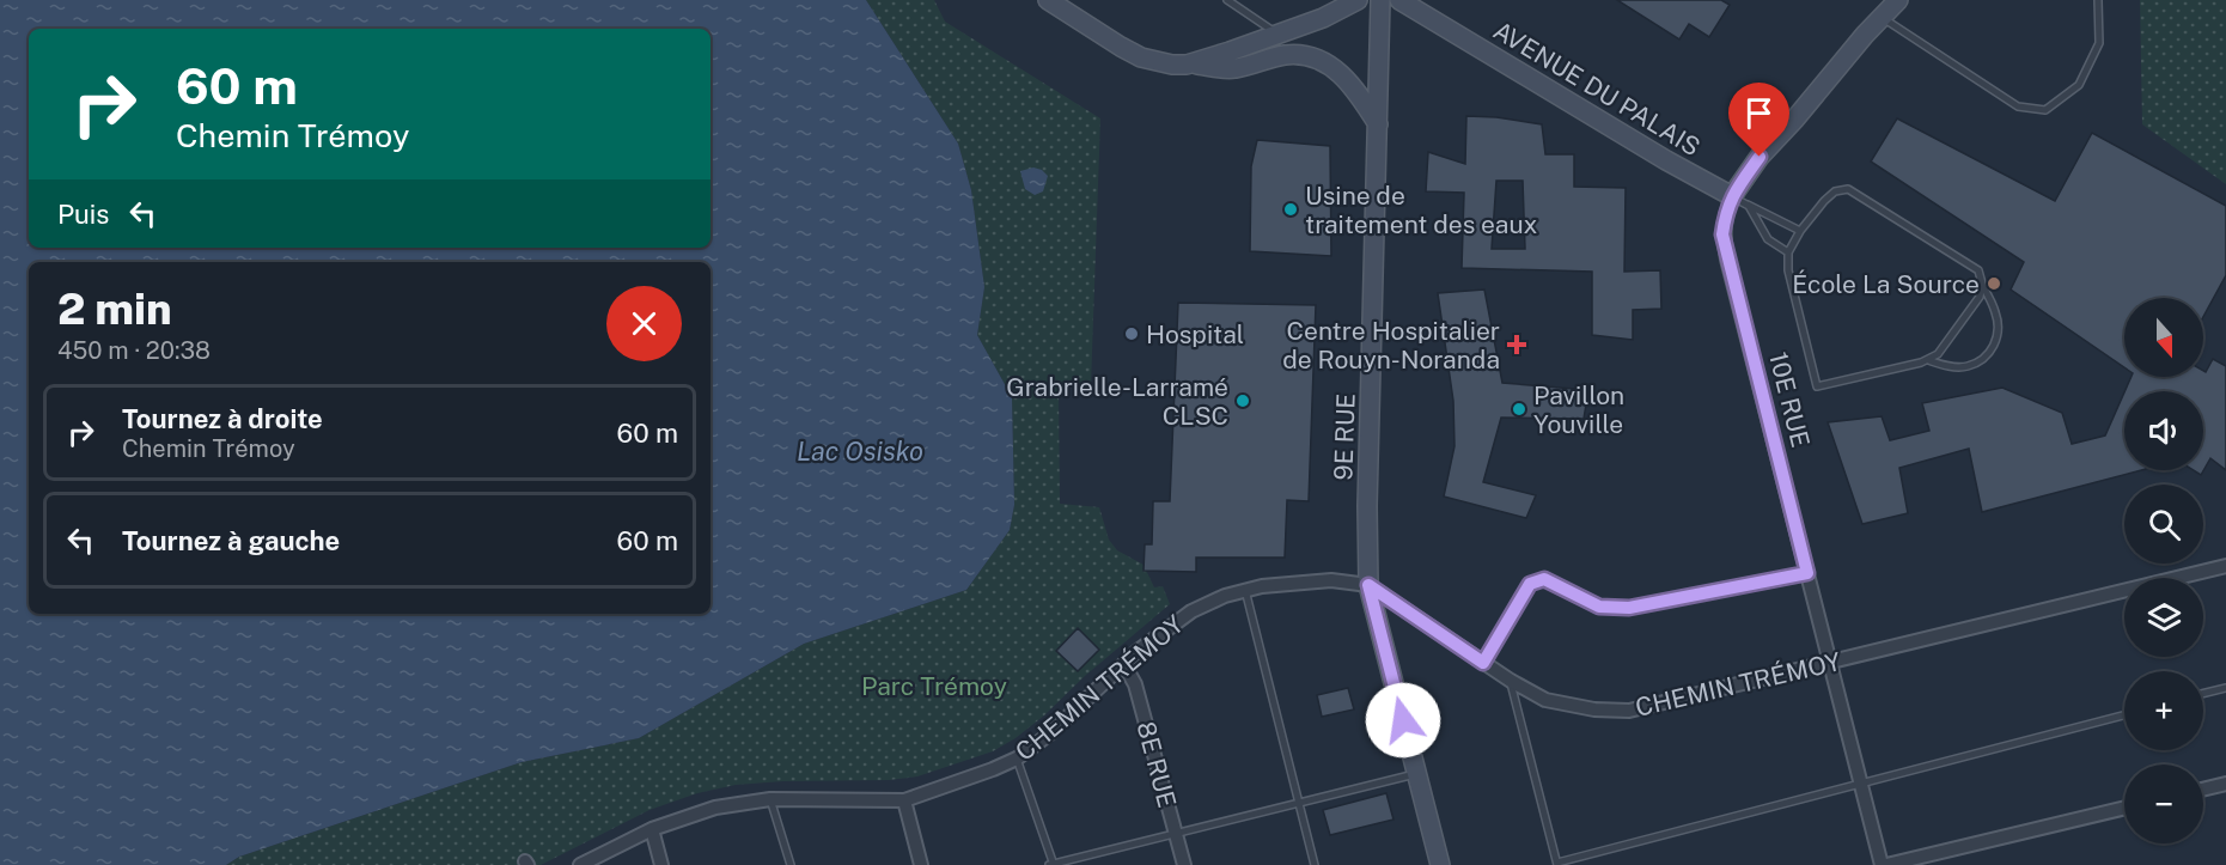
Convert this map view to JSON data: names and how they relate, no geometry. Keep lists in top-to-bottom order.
{
  "streets": {
    "street": [
      "AVENUE DU PALAIS",
      "10E RUE",
      "9E RUE",
      "CHEMIN TRÉMOY",
      "8E RUE"
    ]
  },
  "crossings": [
    ["AVENUE DU PALAIS", "10E RUE"],
    ["10E RUE", "CHEMIN TRÉMOY"],
    ["9E RUE", "CHEMIN TRÉMOY"],
    ["CHEMIN TRÉMOY", "8E RUE"]
  ],
  "water": ["Lac Osisko"],
  "parks": ["Parc Trémoy"],
  "places": {
    "other": [
      "Usine de traitement des eaux",
      "École La Source",
      "Hospital",
      "Grabrielle-Larramé CLSC",
      "Pavillon Youville"
    ],
    "health": ["Centre Hospitalier de Rouyn-Noranda"]
  },
  "north": "bottom",
  "page": {
    "turn": ["60 m", "Chemin Trémoy"],
    "then": "Puis",
    "heading": ["2 min", "450 m · 20:38"],
    "map_buttons": ["+", "−"],
    "list": [
      {
        "name": "Tournez à droite",
        "note": "Chemin Trémoy",
        "value": "60 m"
      },
      {
        "name": "Tournez à gauche",
        "value": "60 m"
      }
    ]
  }
}
